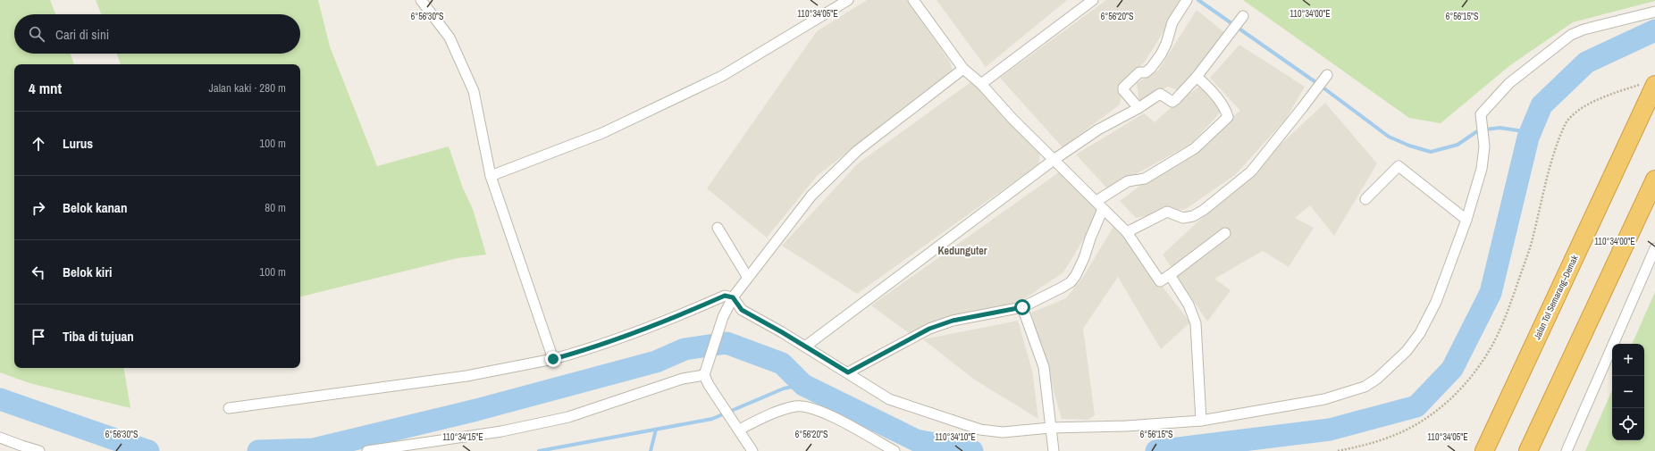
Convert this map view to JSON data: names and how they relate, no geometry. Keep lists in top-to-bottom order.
{
  "streets": {
    "highway": ["Jalan Tol Semarang–Demak"]
  },
  "districts": ["Kedunguter"],
  "page": {
    "search": "Cari di sini",
    "heading": ["4 mnt", "Jalan kaki · 280 m"],
    "list": [
      ["Lurus", "100 m"],
      ["Belok kanan", "80 m"],
      ["Belok kiri", "100 m"],
      "Tiba di tujuan"
    ],
    "map_buttons": ["+", "−"]
  },
  "coordinates": [
    "110°34'05\"E",
    "110°34'00\"E",
    "6°56'30\"S",
    "6°56'20\"S",
    "6°56'15\"S",
    "110°34'15\"E",
    "110°34'10\"E"
  ]
}
